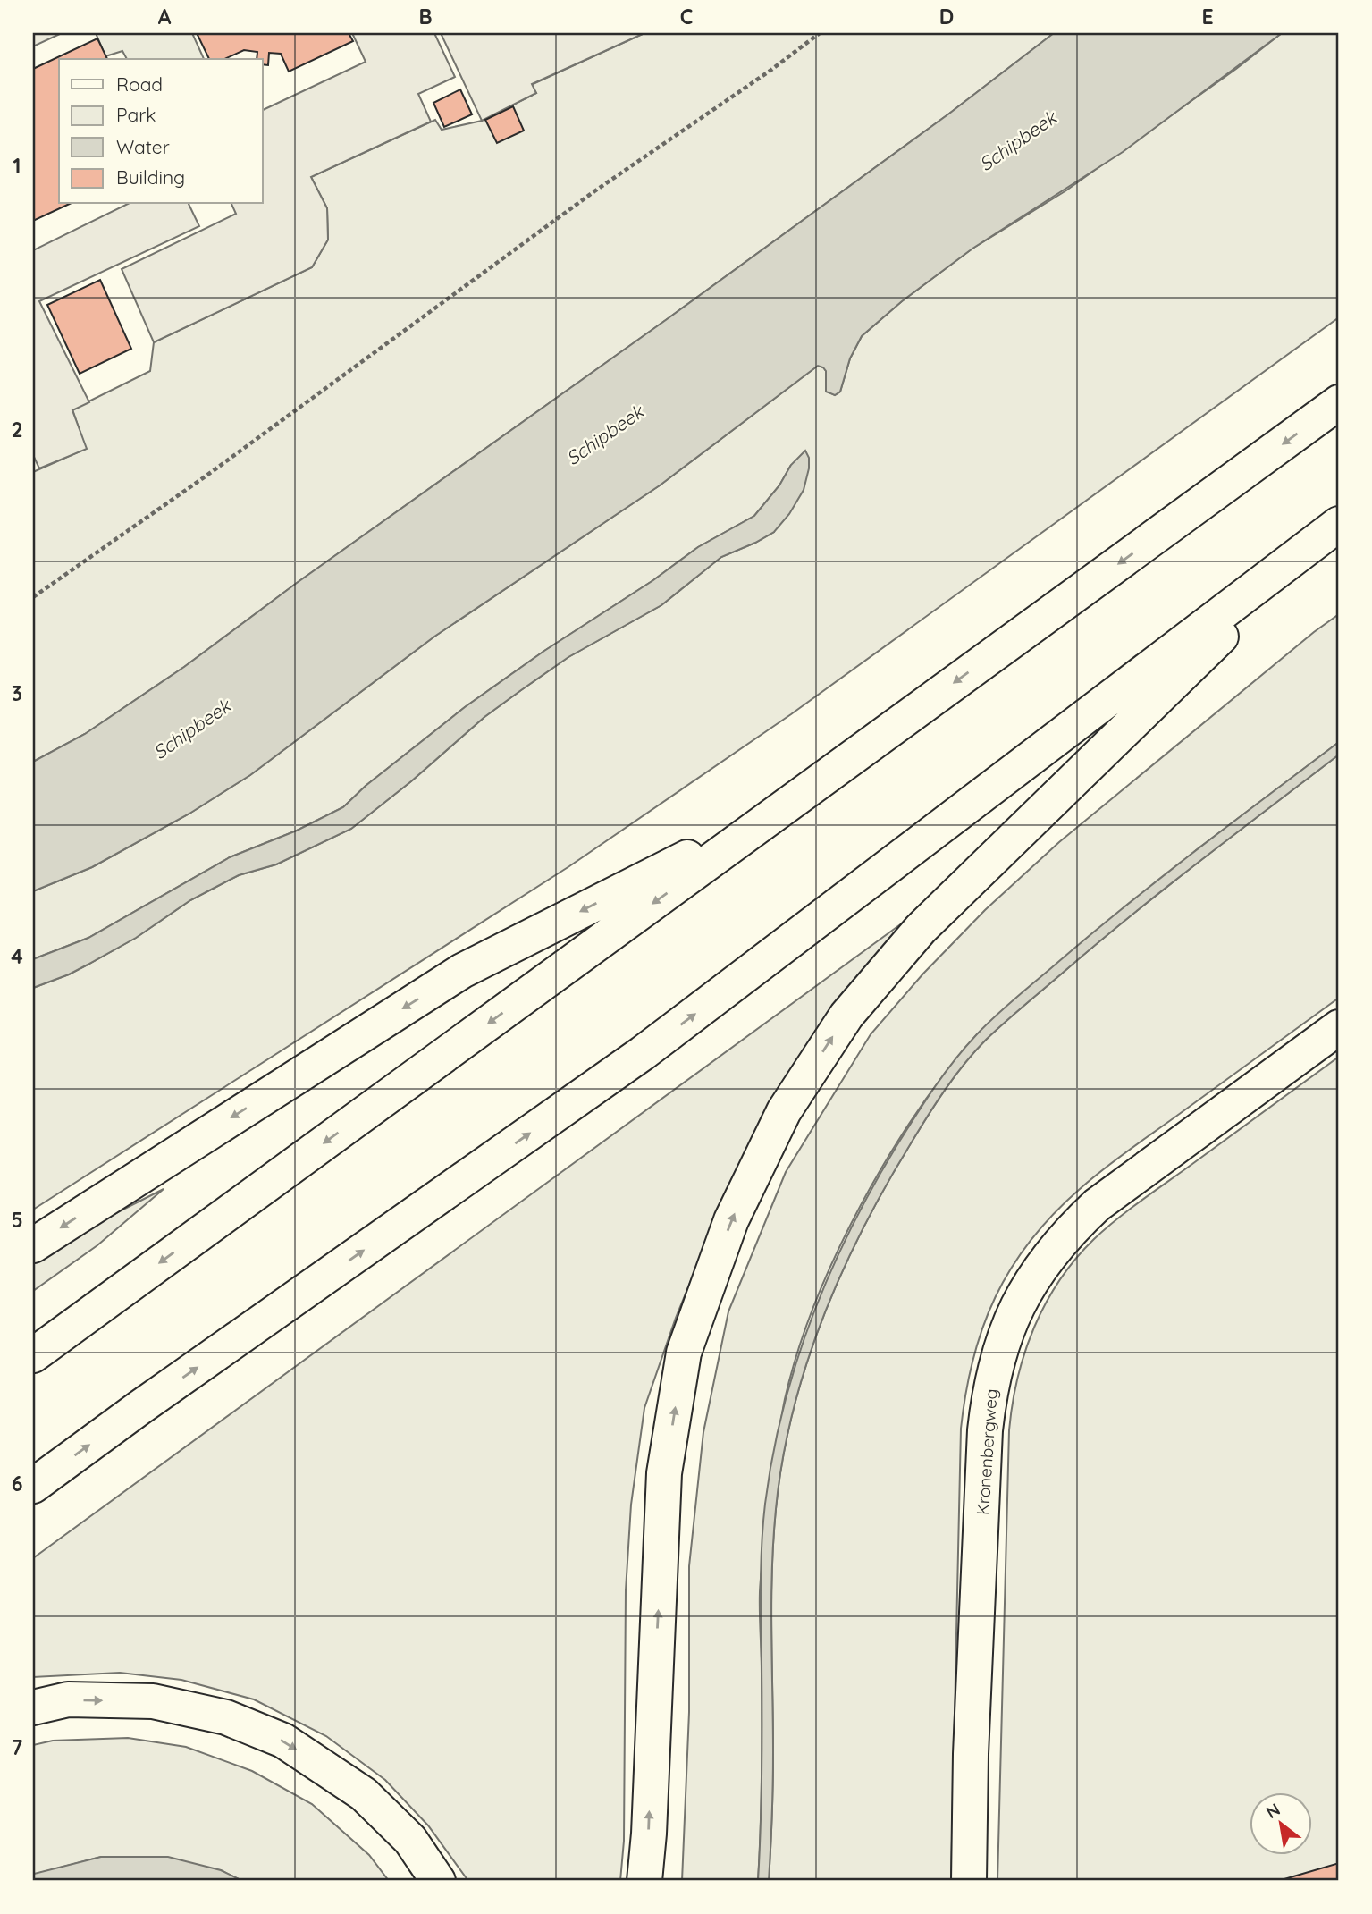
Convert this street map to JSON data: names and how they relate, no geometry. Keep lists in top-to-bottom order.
{
  "streets": {
    "main road": ["Kronenbergweg"]
  },
  "water": ["Schipbeek"],
  "legend": [
    "Road",
    "Park",
    "Water",
    "Building"
  ],
  "north": "top left",
  "grid": {
    "columns": [
      "A",
      "B",
      "C",
      "D",
      "E"
    ],
    "rows": [
      "1",
      "2",
      "3",
      "4",
      "5",
      "6",
      "7"
    ]
  }
}
